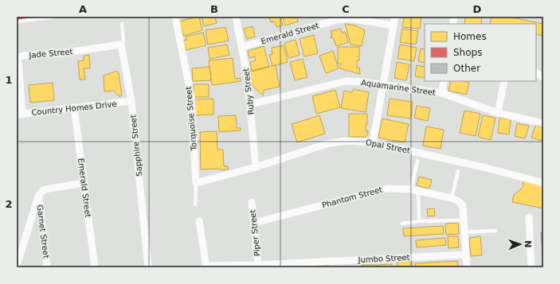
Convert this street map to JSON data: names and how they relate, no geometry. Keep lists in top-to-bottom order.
{
  "streets": {
    "street": [
      "Emerald Street",
      "Jade Street",
      "Aquamarine Street",
      "Ruby Street",
      "Country Homes Drive",
      "Torquoise Street",
      "Sapphire Street",
      "Opal Street",
      "Phantom Street",
      "Garnet Street",
      "Piper Street",
      "Jumbo Street"
    ]
  },
  "crossings": [
    ["Emerald Street", "Ruby Street"],
    ["Emerald Street", "Country Homes Drive"],
    ["Jade Street", "Country Homes Drive"],
    ["Jade Street", "Sapphire Street"],
    ["Aquamarine Street", "Ruby Street"],
    ["Ruby Street", "Opal Street"],
    ["Country Homes Drive", "Sapphire Street"],
    ["Torquoise Street", "Opal Street"],
    ["Phantom Street", "Piper Street"],
    ["Piper Street", "Jumbo Street"]
  ],
  "legend": ["Homes", "Shops", "Other"],
  "north": "right",
  "grid": {
    "columns": [
      "A",
      "B",
      "C",
      "D"
    ],
    "rows": ["1", "2"]
  }
}
